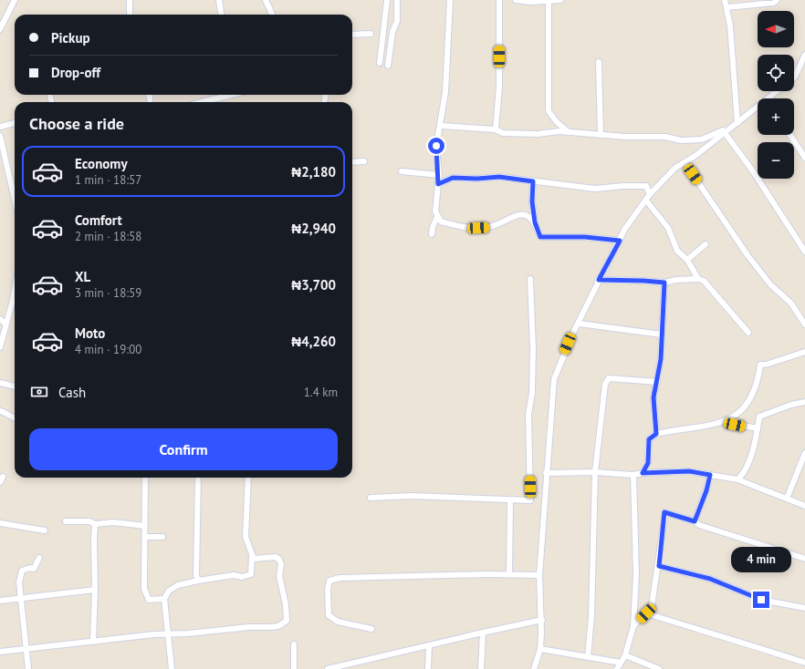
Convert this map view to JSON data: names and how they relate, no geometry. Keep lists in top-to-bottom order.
{
  "north": "left",
  "page": {
    "map_buttons": ["+", "−"],
    "banner": ["Pickup", "Drop-off"],
    "heading": "Choose a ride",
    "list": [
      {
        "name": "Economy",
        "note": "1 min · 18:57",
        "value": "₦2,180"
      },
      {
        "name": "Comfort",
        "note": "2 min · 18:58",
        "value": "₦2,940"
      },
      {
        "name": "XL",
        "note": "3 min · 18:59",
        "value": "₦3,700"
      },
      {
        "name": "Moto",
        "note": "4 min · 19:00",
        "value": "₦4,260"
      }
    ],
    "pay": ["Cash", "1.4 km"],
    "buttons": "Confirm",
    "bubble": "4 min"
  }
}
